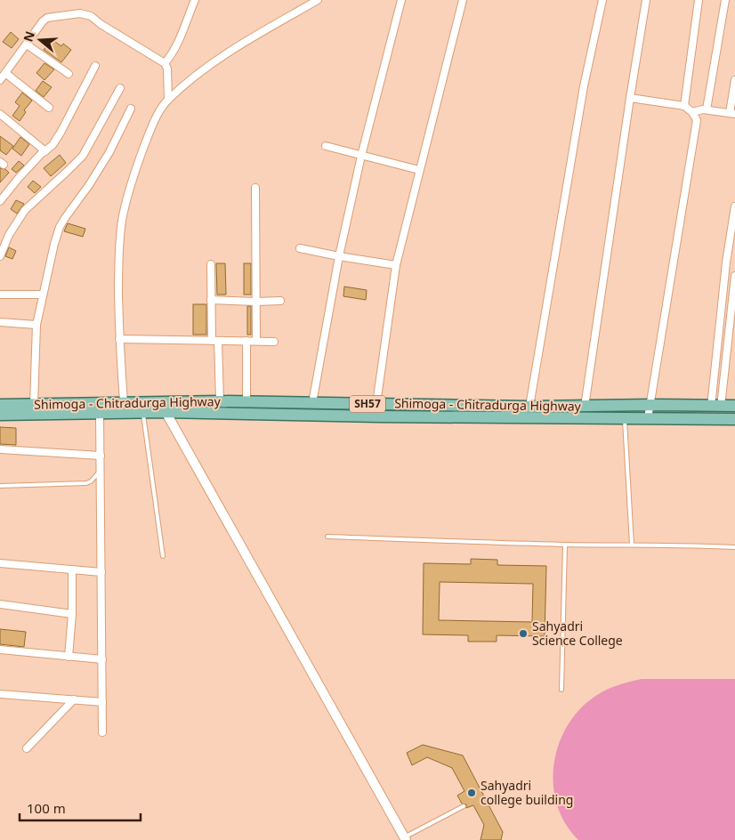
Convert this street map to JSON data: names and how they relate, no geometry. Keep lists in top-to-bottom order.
{
  "streets": {
    "main road": ["Shimoga - Chitradurga Highway", "SH57"]
  },
  "places": ["Sahyadri Science College", "Sahyadri college building"],
  "scale_bar": "100 m",
  "north": "left"
}
